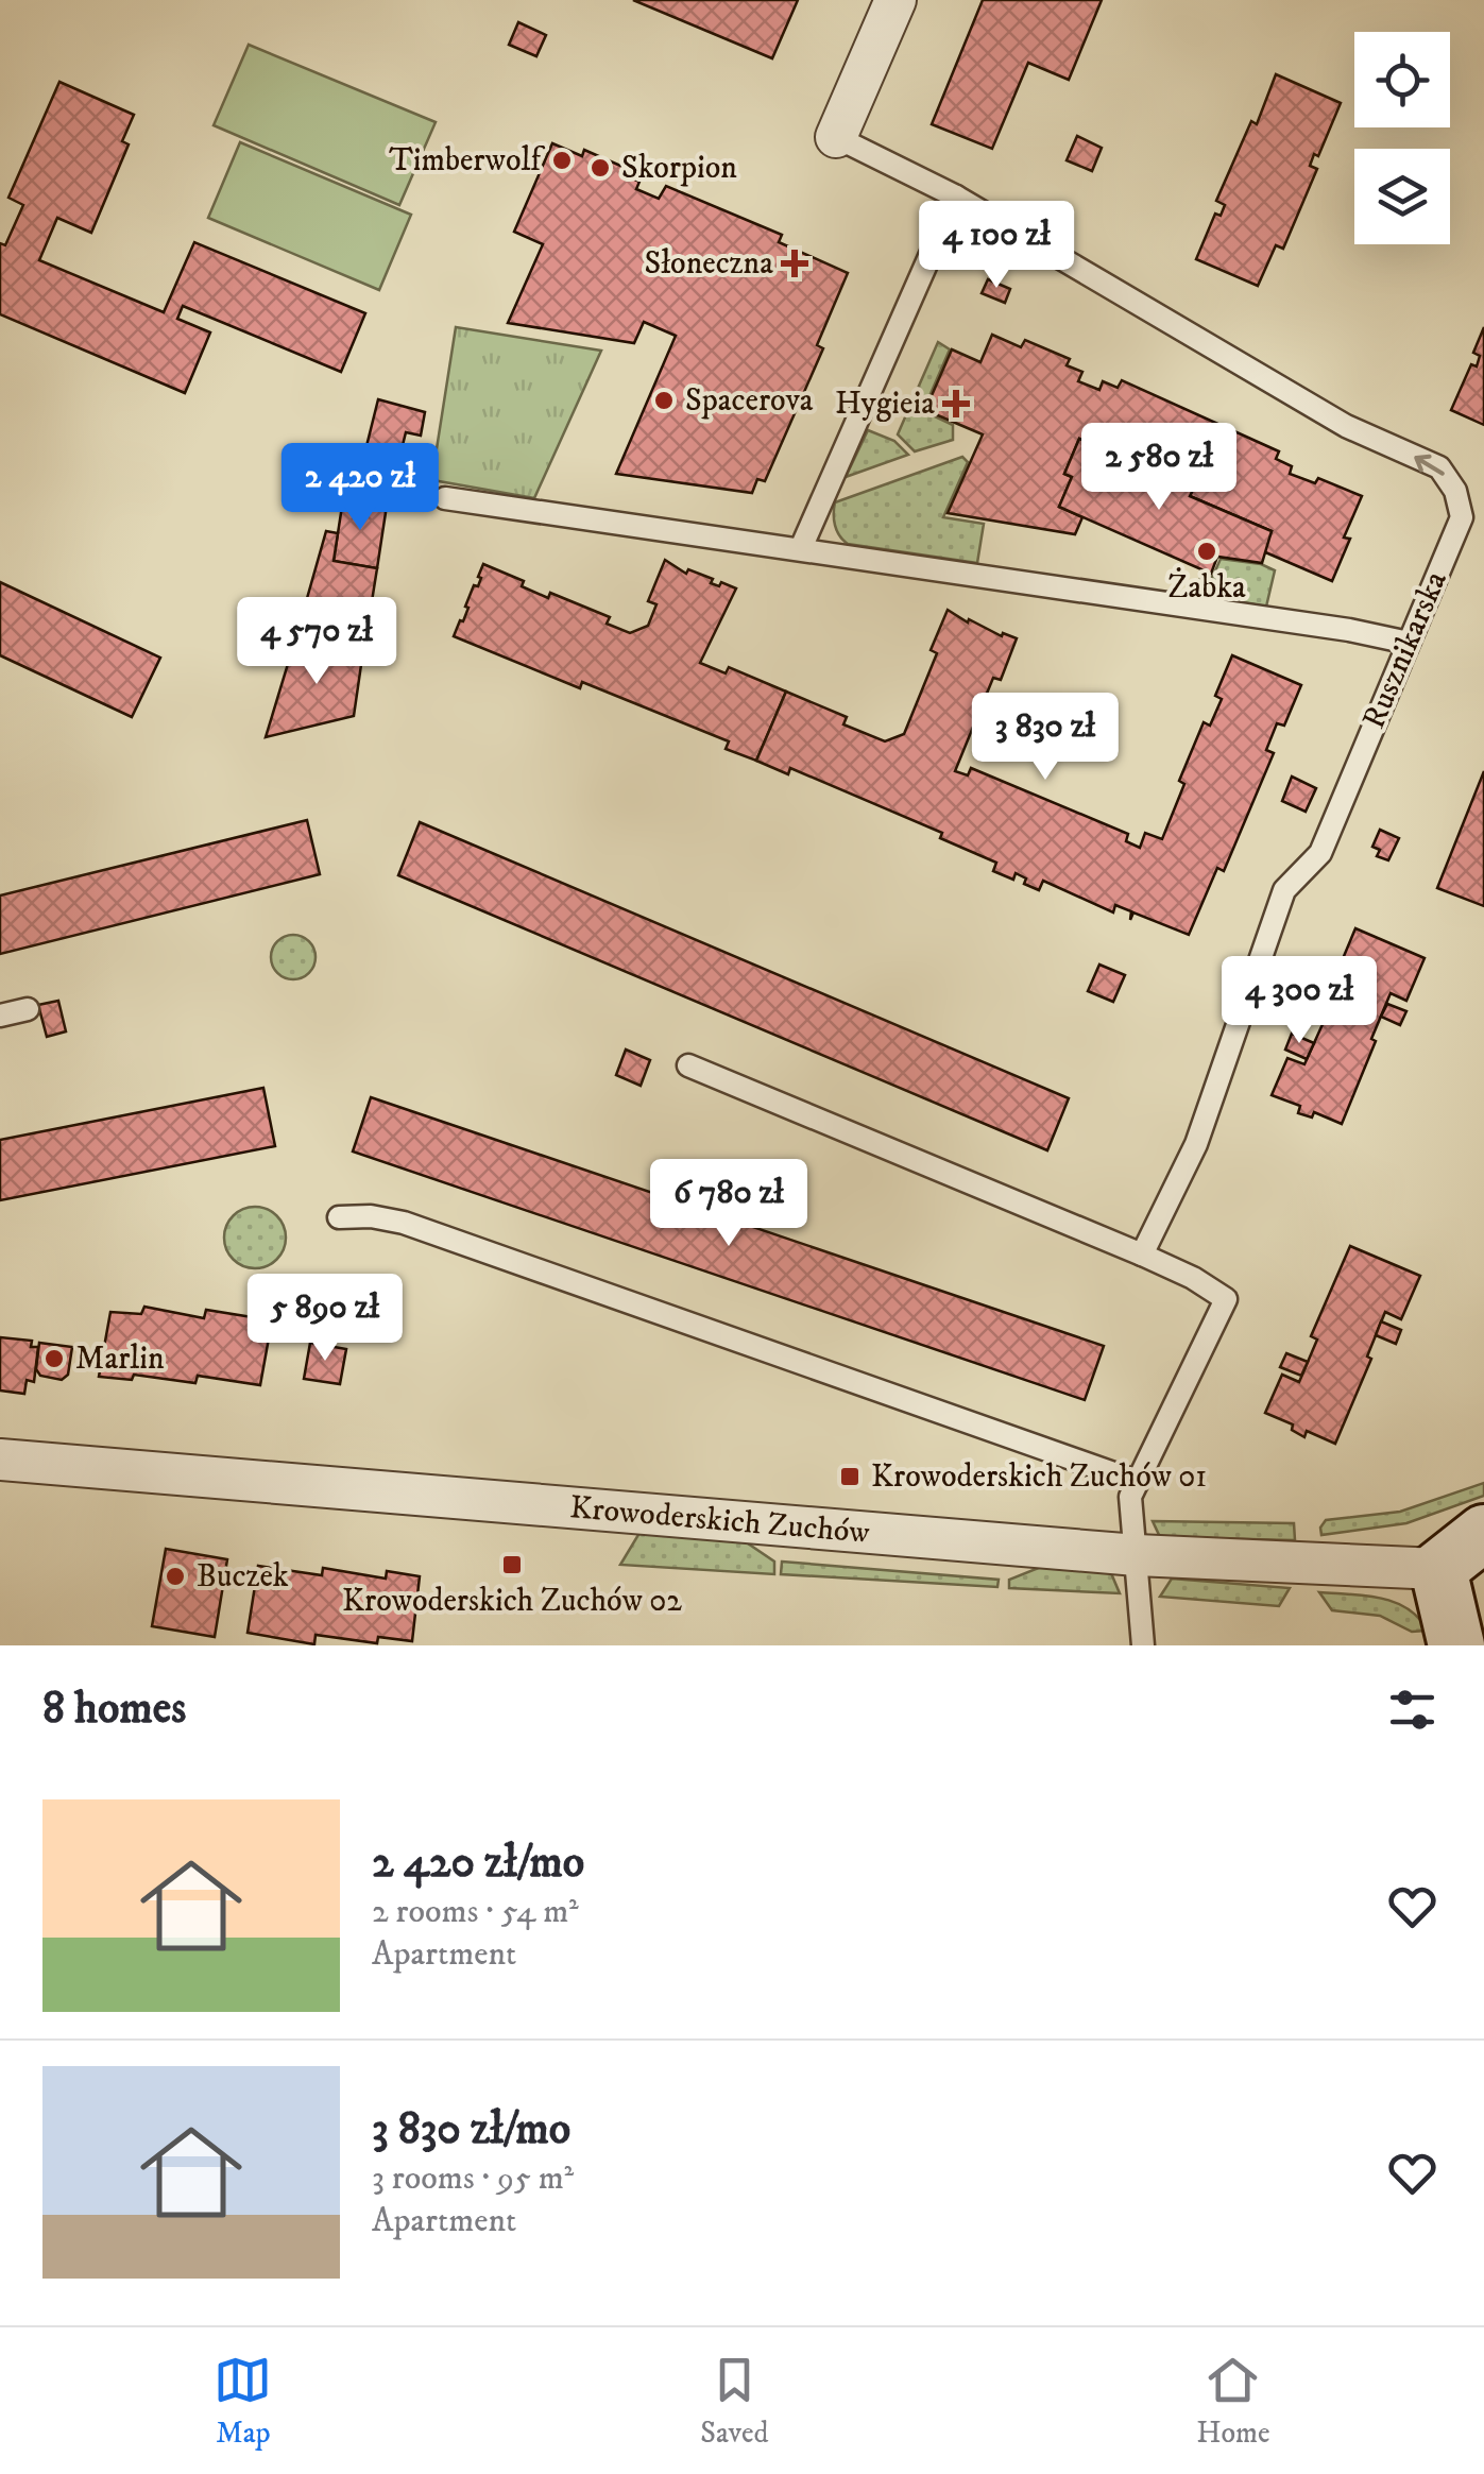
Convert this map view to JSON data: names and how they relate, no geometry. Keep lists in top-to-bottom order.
{
  "streets": {
    "street": ["Rusznikarska", "Krowoderskich Zuchów"]
  },
  "one_way": ["Rusznikarska"],
  "places": {
    "other": [
      "Timberwolf",
      "Skorpion",
      "Spacerova",
      "Żabka",
      "Marlin",
      "Buczek"
    ],
    "health": ["Słoneczna", "Hygieia"],
    "transit": ["Krowoderskich Zuchów 01", "Krowoderskich Zuchów 02"]
  },
  "page": {
    "price": [
      "4 100 zł",
      "2 580 zł",
      "2 420 zł",
      "4 570 zł",
      "3 830 zł",
      "4 300 zł",
      "6 780 zł",
      "5 890 zł"
    ],
    "heading": "8 homes",
    "list": [
      {
        "name": "2 420 zł/mo",
        "note": "2 rooms · 54 m² · Apartment"
      },
      {
        "name": "3 830 zł/mo",
        "note": "3 rooms · 95 m² · Apartment"
      }
    ],
    "tabs": ["Map", "Saved", "Home"]
  }
}
